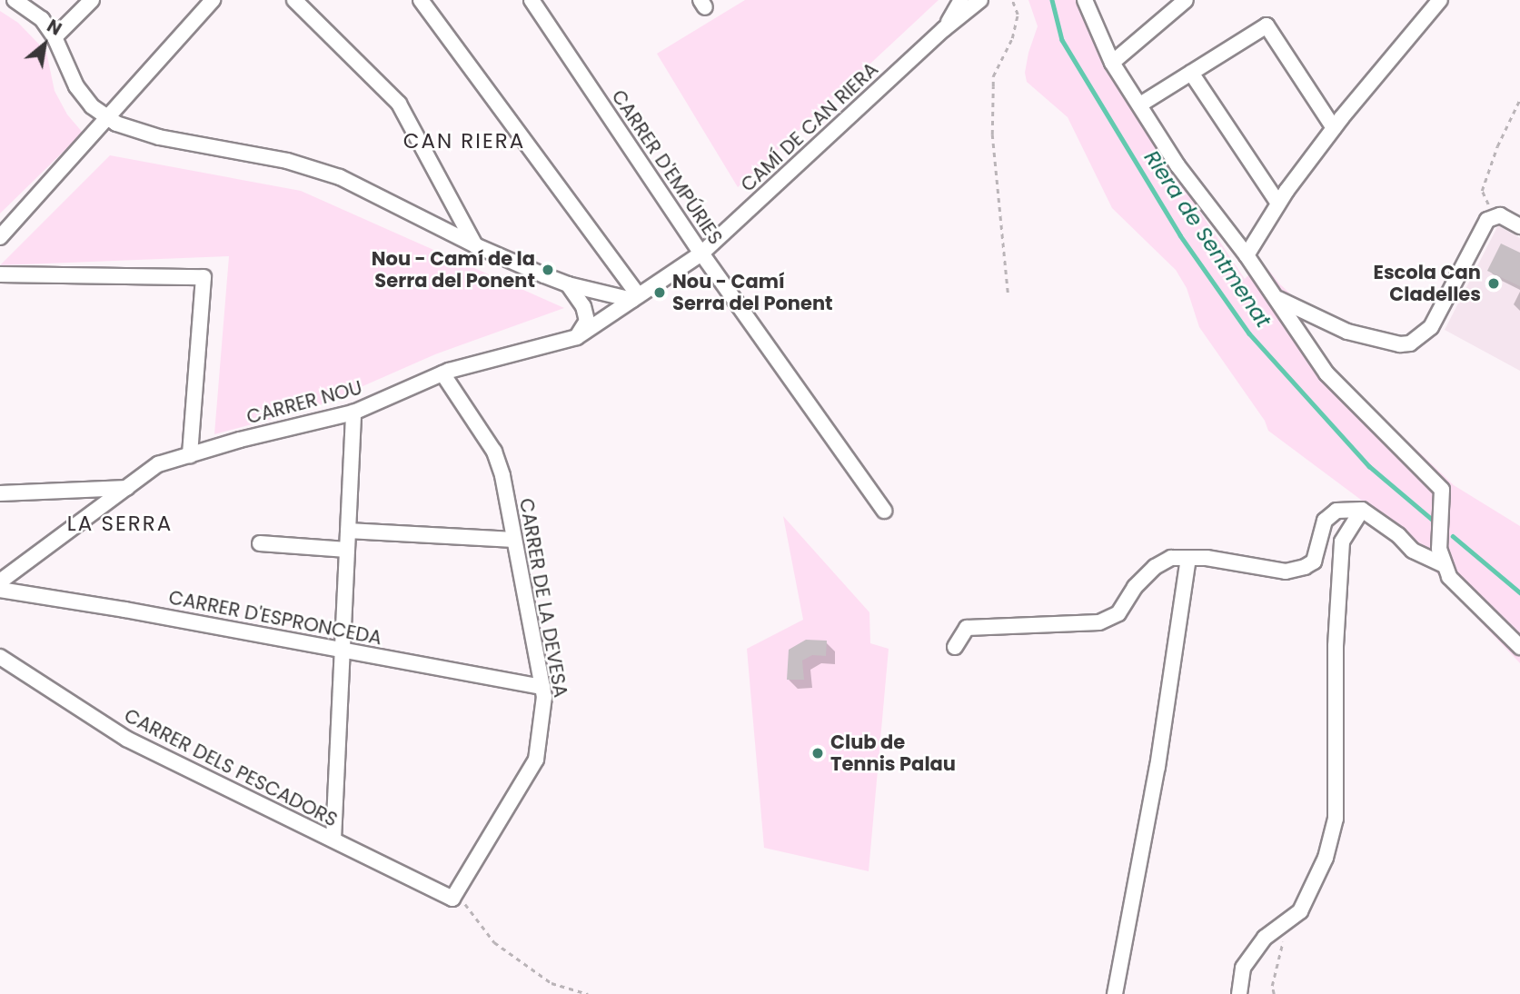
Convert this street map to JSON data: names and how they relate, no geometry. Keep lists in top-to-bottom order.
{
  "streets": {
    "street": [
      "CAMÍ DE CAN RIERA",
      "CARRER D'EMPÚRIES",
      "CARRER NOU",
      "CARRER DE LA DEVESA",
      "CARRER D'ESPRONCEDA",
      "CARRER DELS PESCADORS"
    ]
  },
  "crossings": [
    ["CAMÍ DE CAN RIERA", "CARRER D'EMPÚRIES"],
    ["CAMÍ DE CAN RIERA", "CARRER NOU"],
    ["CARRER D'EMPÚRIES", "CARRER NOU"],
    ["CARRER NOU", "CARRER DE LA DEVESA"],
    ["CARRER DE LA DEVESA", "CARRER D'ESPRONCEDA"],
    ["CARRER DE LA DEVESA", "CARRER DELS PESCADORS"]
  ],
  "districts": ["CAN RIERA", "LA SERRA"],
  "water": ["Riera de Sentmenat"],
  "places": [
    "Nou - Camí de la Serra del Ponent",
    "Escola Can Cladelles",
    "Nou - Camí Serra del Ponent",
    "Club de Tennis Palau"
  ],
  "north": "top right"
}
